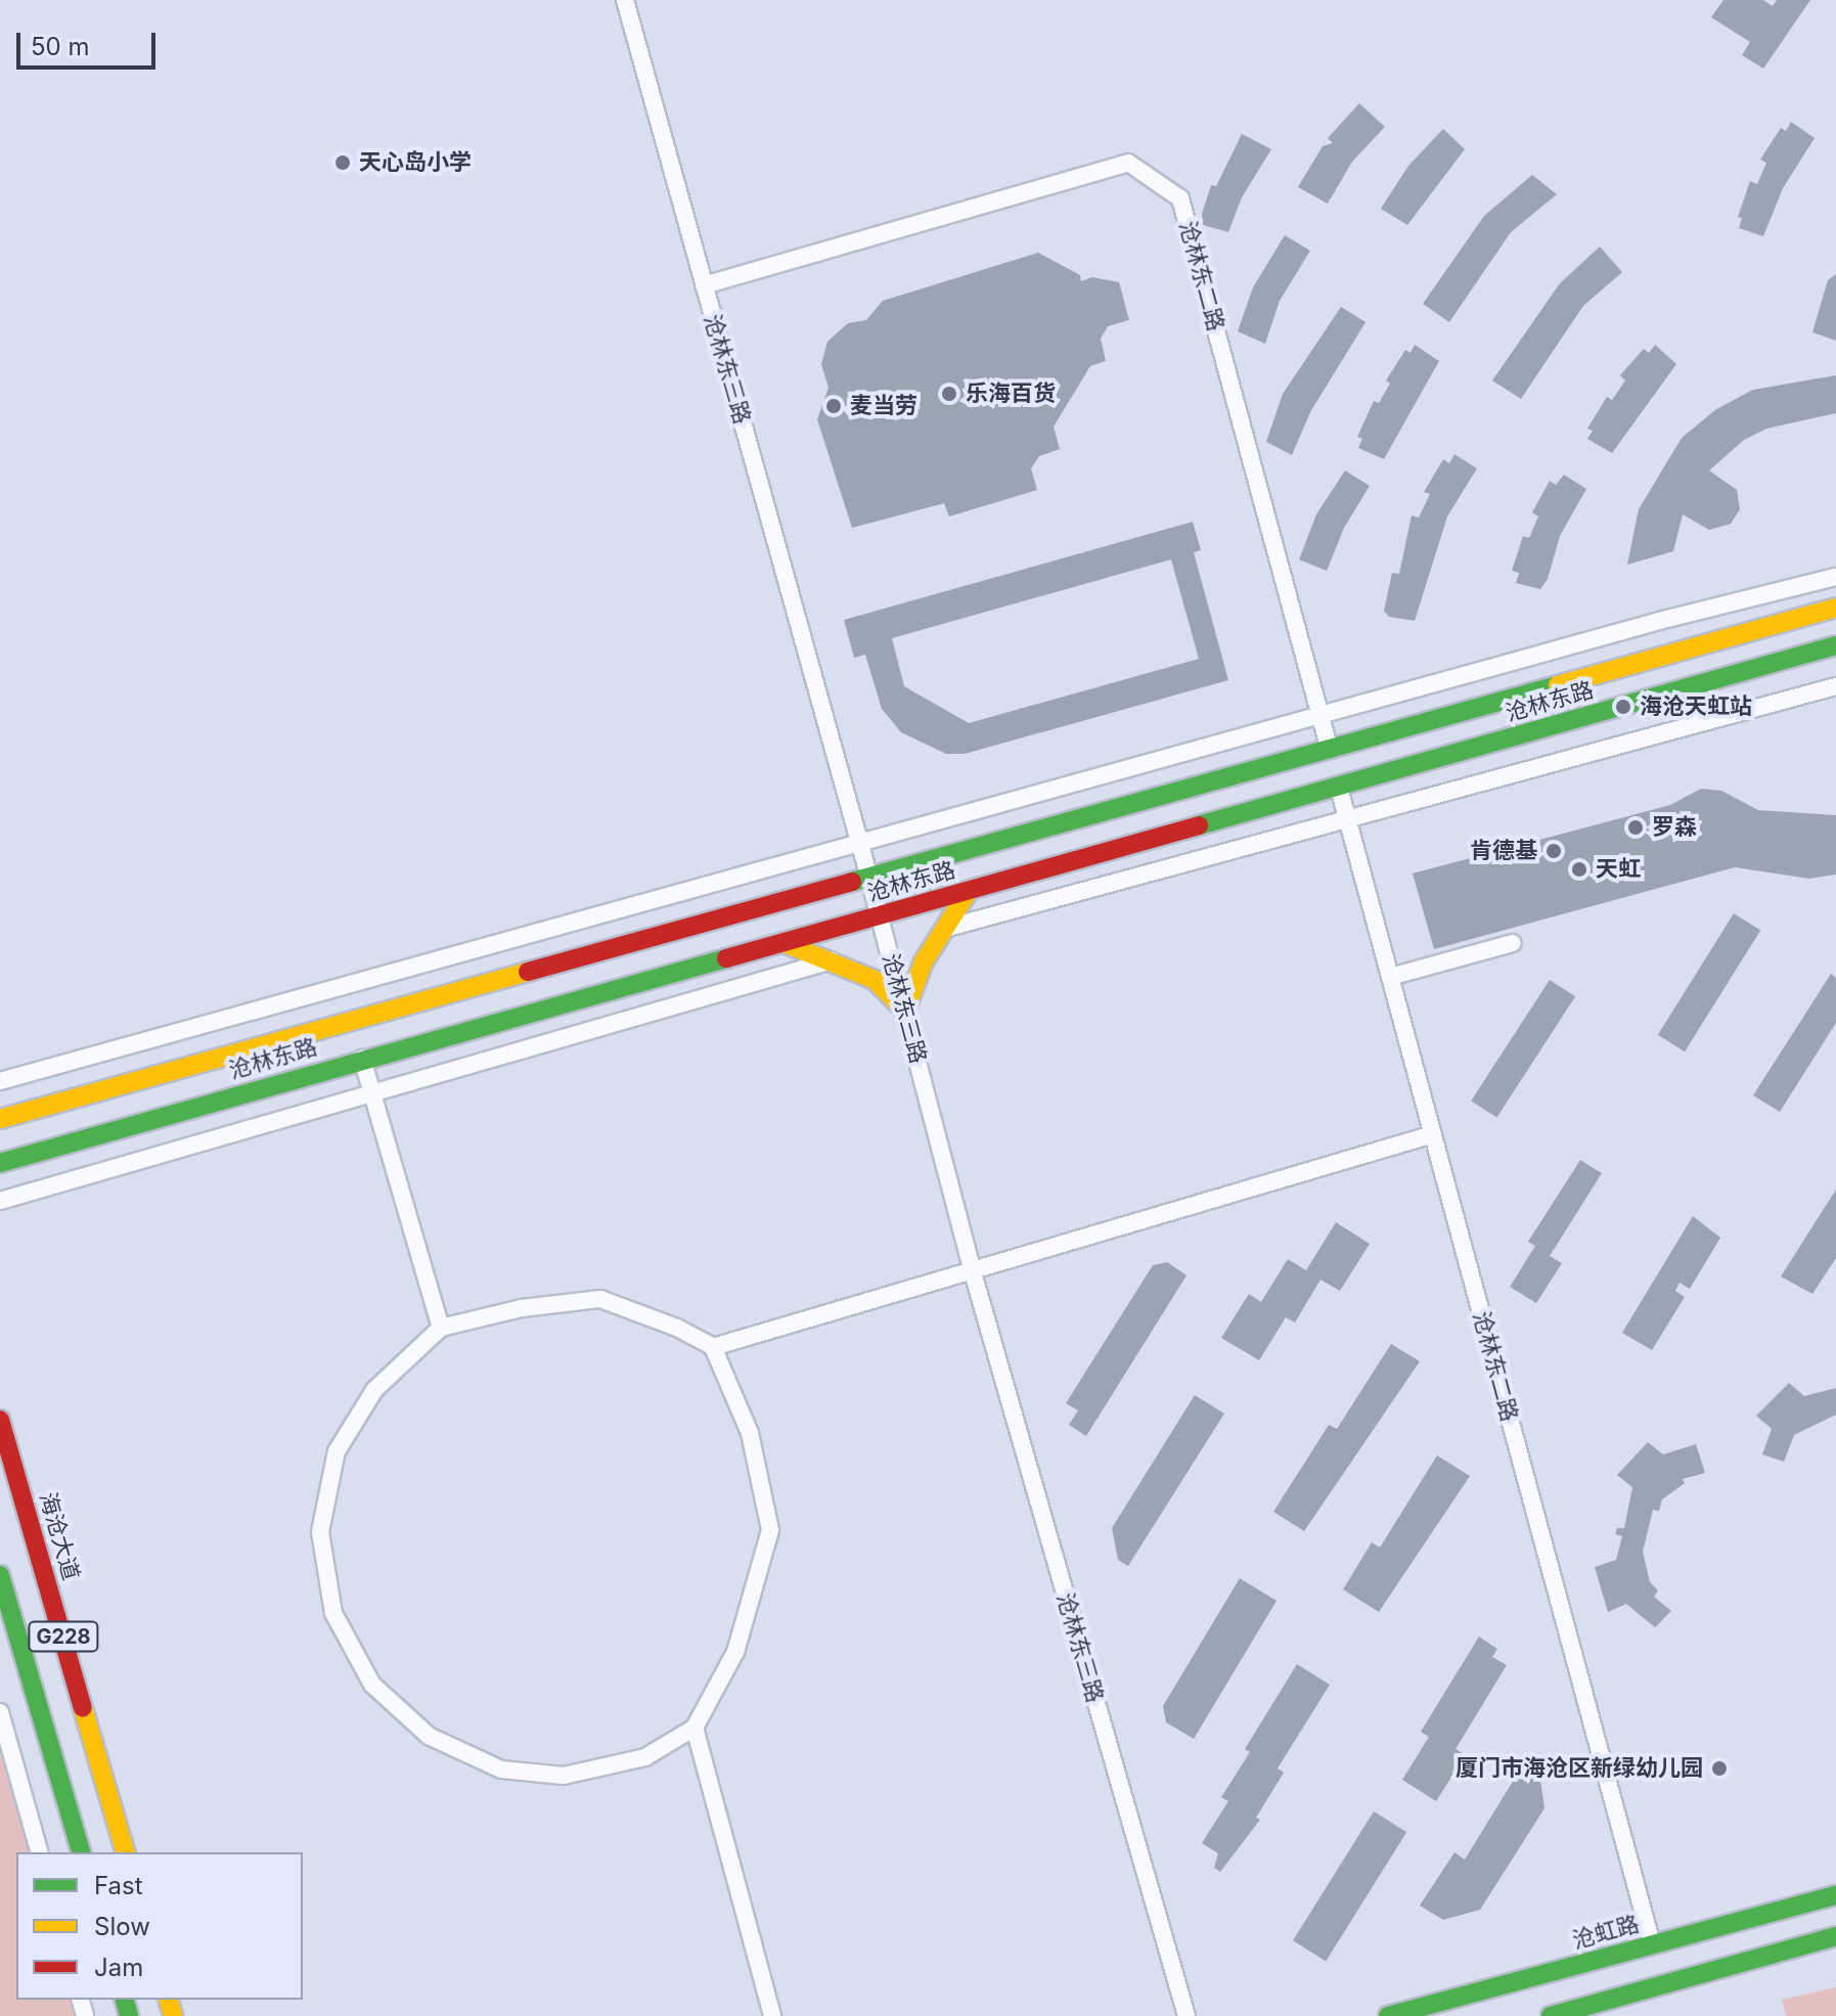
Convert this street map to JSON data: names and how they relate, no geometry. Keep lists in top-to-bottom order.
{
  "streets": {
    "main road": [
      "沧林东路",
      "海沧大道",
      "G228",
      "沧虹路"
    ],
    "street": ["沧林东二路", "沧林东三路"]
  },
  "crossings": [
    ["沧林东二路", "沧林东三路"],
    ["沧林东二路", "沧林东路"],
    ["沧林东二路", "沧虹路"],
    ["沧林东三路", "沧林东路"]
  ],
  "places": [
    "天心岛小学",
    "乐海百货",
    "麦当劳",
    "海沧天虹站",
    "罗森",
    "肯德基",
    "天虹",
    "厦门市海沧区新绿幼儿园"
  ],
  "legend": ["Fast", "Slow", "Jam"],
  "scale_bar": "50 m"
}
